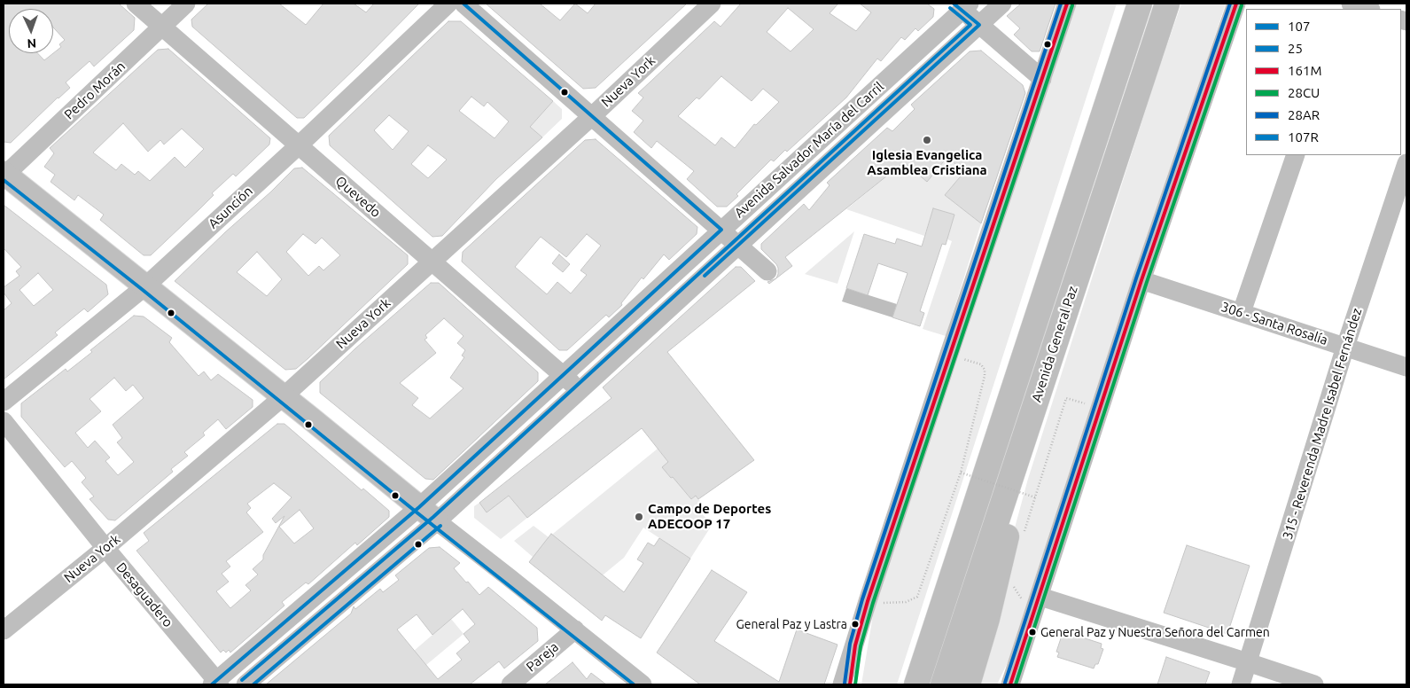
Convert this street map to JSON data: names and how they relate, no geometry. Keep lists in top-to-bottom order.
{
  "streets": {
    "highway": ["Avenida General Paz"],
    "street": [
      "Nueva York",
      "Pedro Morán",
      "Avenida Salvador María del Carril",
      "Quevedo",
      "Asunción",
      "306 - Santa Rosalía",
      "315 - Reverenda Madre Isabel Fernández",
      "Desaguadero",
      "Pareja"
    ]
  },
  "crossings": [
    ["Nueva York", "Quevedo"],
    ["Nueva York", "Desaguadero"],
    ["Pedro Morán", "Quevedo"],
    ["Avenida Salvador María del Carril", "Quevedo"],
    ["Avenida Salvador María del Carril", "Desaguadero"],
    ["Quevedo", "Asunción"],
    ["306 - Santa Rosalía", "315 - Reverenda Madre Isabel Fernández"]
  ],
  "places": [
    "Iglesia Evangelica Asamblea Cristiana",
    "Campo de Deportes ADECOOP 17",
    "General Paz y Lastra",
    "General Paz y Nuestra Señora del Carmen"
  ],
  "lines": [
    "transit line 107",
    "transit line 161M",
    "transit line 28AR",
    "transit line 28CU",
    "transit line 107R",
    "transit line 25"
  ],
  "legend": [
    "107",
    "25",
    "161M",
    "28CU",
    "28AR",
    "107R"
  ],
  "north": "bottom"
}
